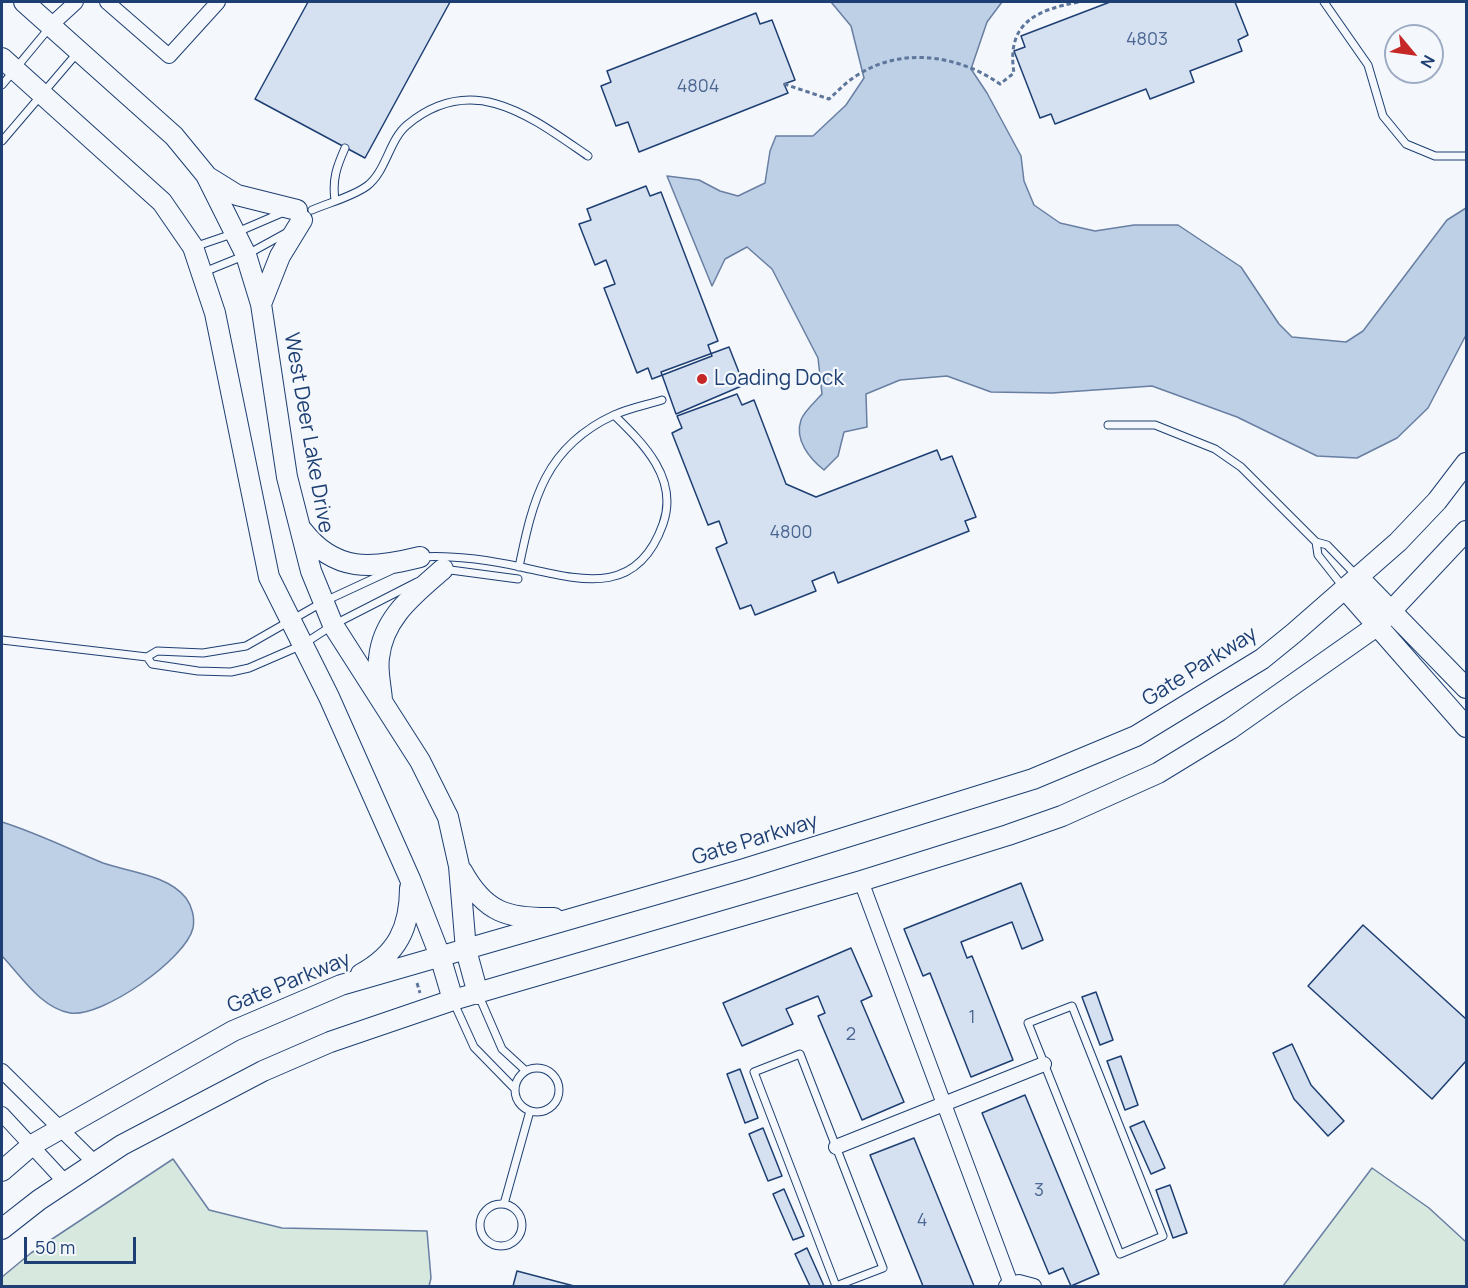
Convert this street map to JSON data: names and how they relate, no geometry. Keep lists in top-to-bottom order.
{
  "streets": {
    "main road": ["West Deer Lake Drive", "Gate Parkway"]
  },
  "crossings": [
    ["West Deer Lake Drive", "Gate Parkway"]
  ],
  "places": ["Loading Dock"],
  "house_numbers": [
    "4803",
    "4804",
    "4800",
    "1",
    "2",
    "3",
    "4"
  ],
  "scale_bar": "50 m",
  "north": "bottom right"
}
